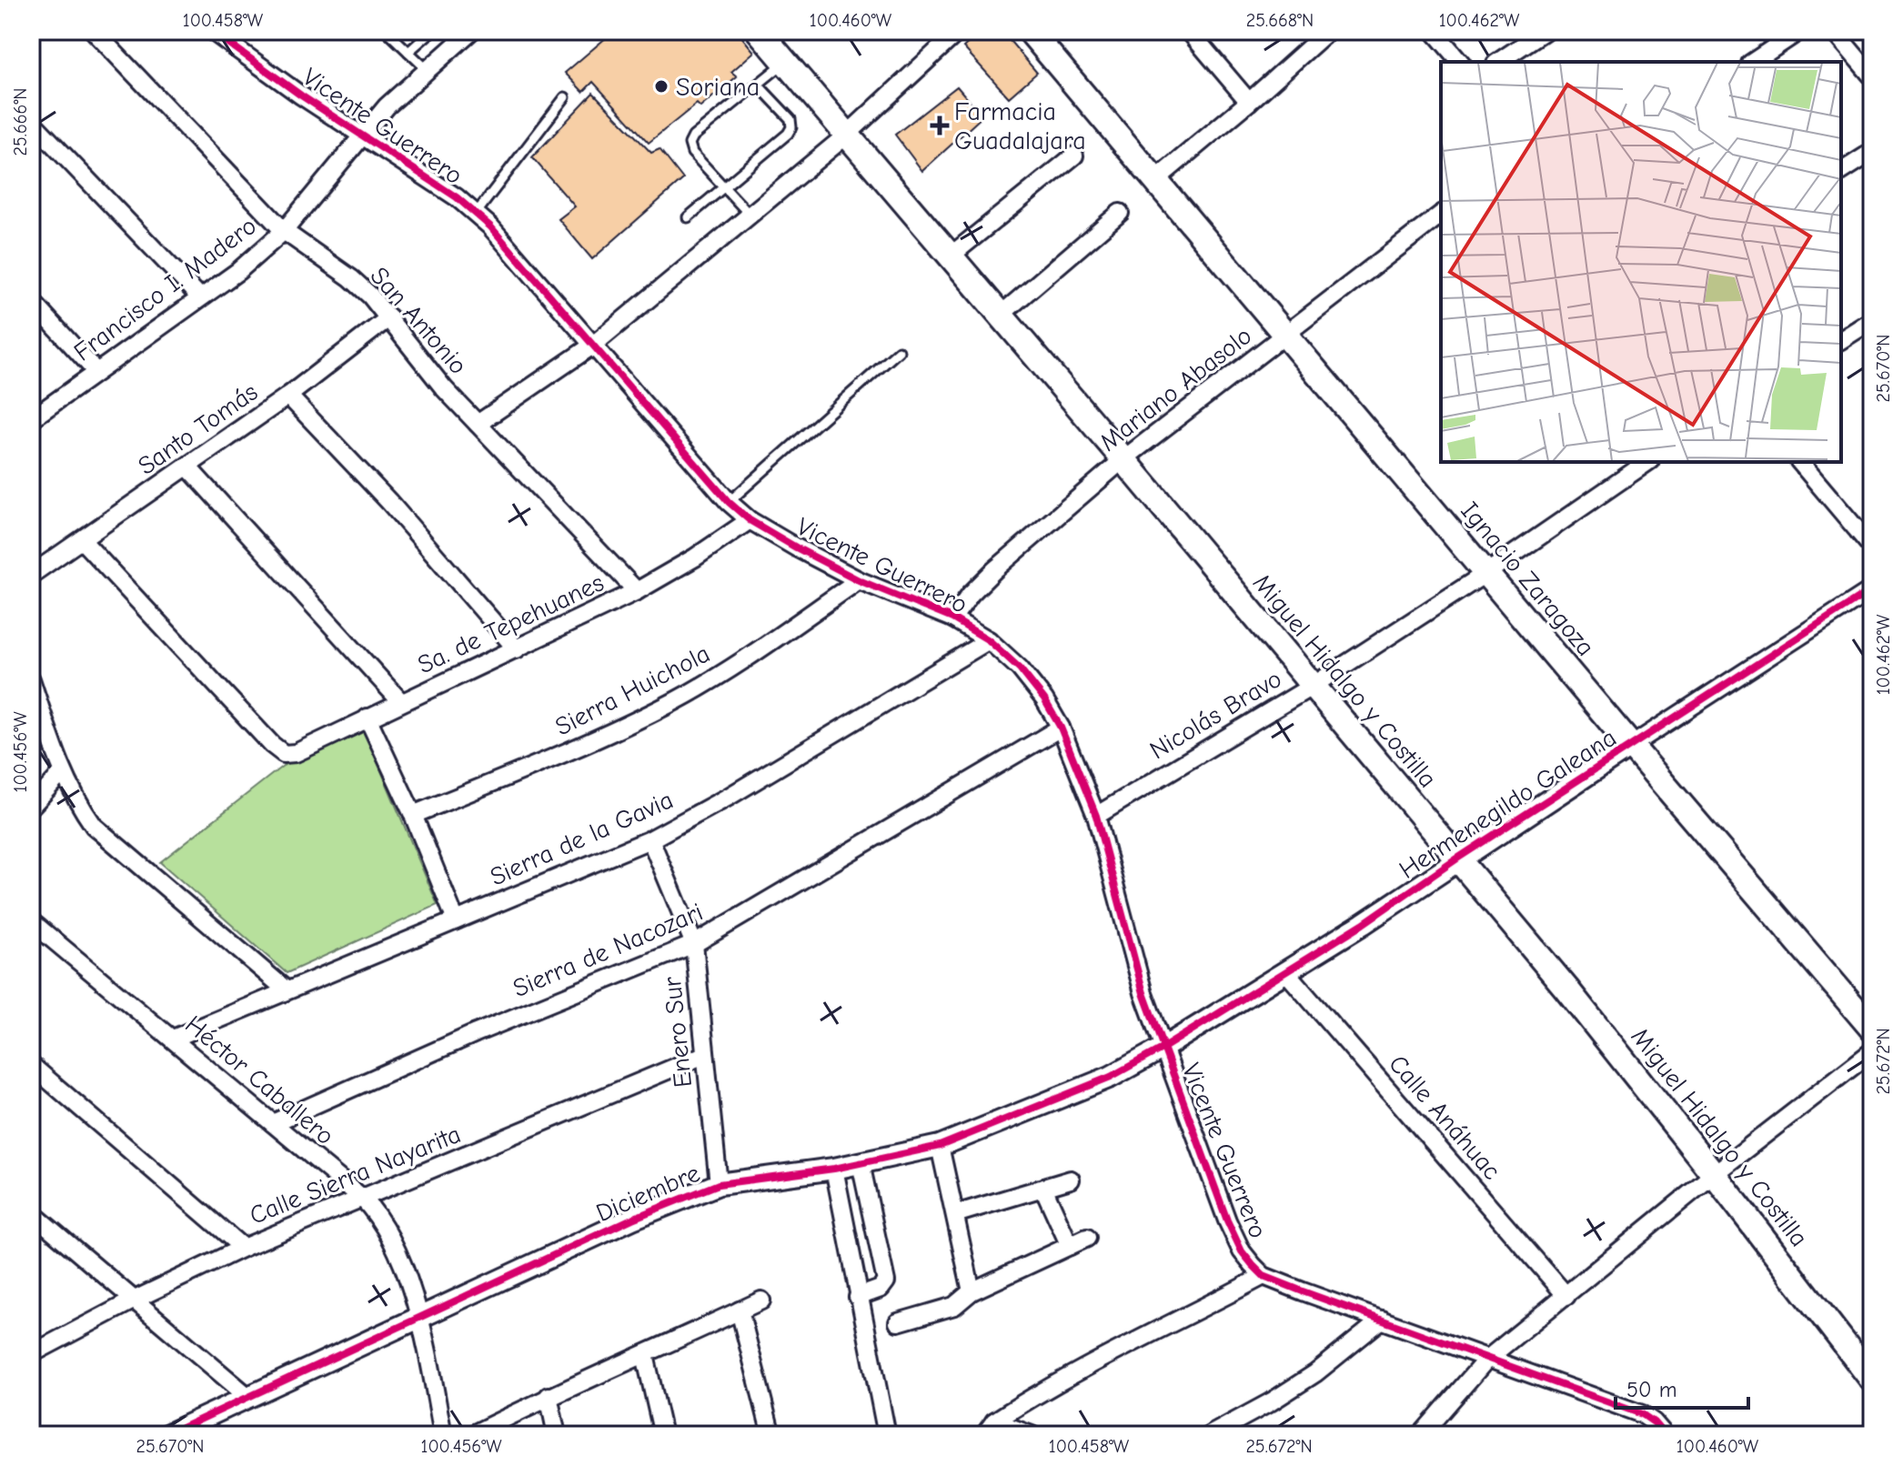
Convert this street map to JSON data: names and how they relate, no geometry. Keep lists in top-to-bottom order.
{
  "streets": {
    "main road": ["Ignacio Zaragoza", "Miguel Hidalgo y Costilla"],
    "street": [
      "Vicente Guerrero",
      "Francisco I. Madero",
      "San Antonio",
      "Mariano Abasolo",
      "Santo Tomás",
      "Sa. de Tepehuanes",
      "Sierra Huichola",
      "Nicolás Bravo",
      "Hermenegildo Galeana",
      "Sierra de la Gavia",
      "Sierra de Nacozari",
      "Enero Sur",
      "Héctor Caballero",
      "Calle Anáhuac",
      "Calle Sierra Nayarita",
      "Diciembre"
    ]
  },
  "crossings": [
    ["Vicente Guerrero", "Francisco I. Madero"],
    ["Vicente Guerrero", "Mariano Abasolo"],
    ["Vicente Guerrero", "Sa. de Tepehuanes"],
    ["Vicente Guerrero", "Sierra Huichola"],
    ["Vicente Guerrero", "Nicolás Bravo"],
    ["Vicente Guerrero", "Hermenegildo Galeana"],
    ["Vicente Guerrero", "Sierra de la Gavia"],
    ["Vicente Guerrero", "Sierra de Nacozari"],
    ["Vicente Guerrero", "Diciembre"],
    ["Francisco I. Madero", "San Antonio"],
    ["San Antonio", "Santo Tomás"],
    ["San Antonio", "Sa. de Tepehuanes"],
    ["Mariano Abasolo", "Ignacio Zaragoza"],
    ["Mariano Abasolo", "Miguel Hidalgo y Costilla"],
    ["Santo Tomás", "Sa. de Tepehuanes"],
    ["Ignacio Zaragoza", "Nicolás Bravo"],
    ["Ignacio Zaragoza", "Hermenegildo Galeana"],
    ["Miguel Hidalgo y Costilla", "Nicolás Bravo"],
    ["Miguel Hidalgo y Costilla", "Hermenegildo Galeana"],
    ["Hermenegildo Galeana", "Calle Anáhuac"],
    ["Hermenegildo Galeana", "Diciembre"],
    ["Sierra de la Gavia", "Enero Sur"],
    ["Sierra de la Gavia", "Héctor Caballero"],
    ["Sierra de Nacozari", "Enero Sur"],
    ["Sierra de Nacozari", "Héctor Caballero"],
    ["Enero Sur", "Calle Sierra Nayarita"],
    ["Enero Sur", "Diciembre"],
    ["Héctor Caballero", "Calle Sierra Nayarita"],
    ["Héctor Caballero", "Diciembre"]
  ],
  "places": {
    "other": ["Soriana"],
    "health": ["Farmacia Guadalajara"]
  },
  "scale_bar": "50 m",
  "coordinates": [
    "100.458°W",
    "100.460°W",
    "25.668°N",
    "100.462°W",
    "25.666°N",
    "25.670°N",
    "100.456°W",
    "25.672°N"
  ]
}
